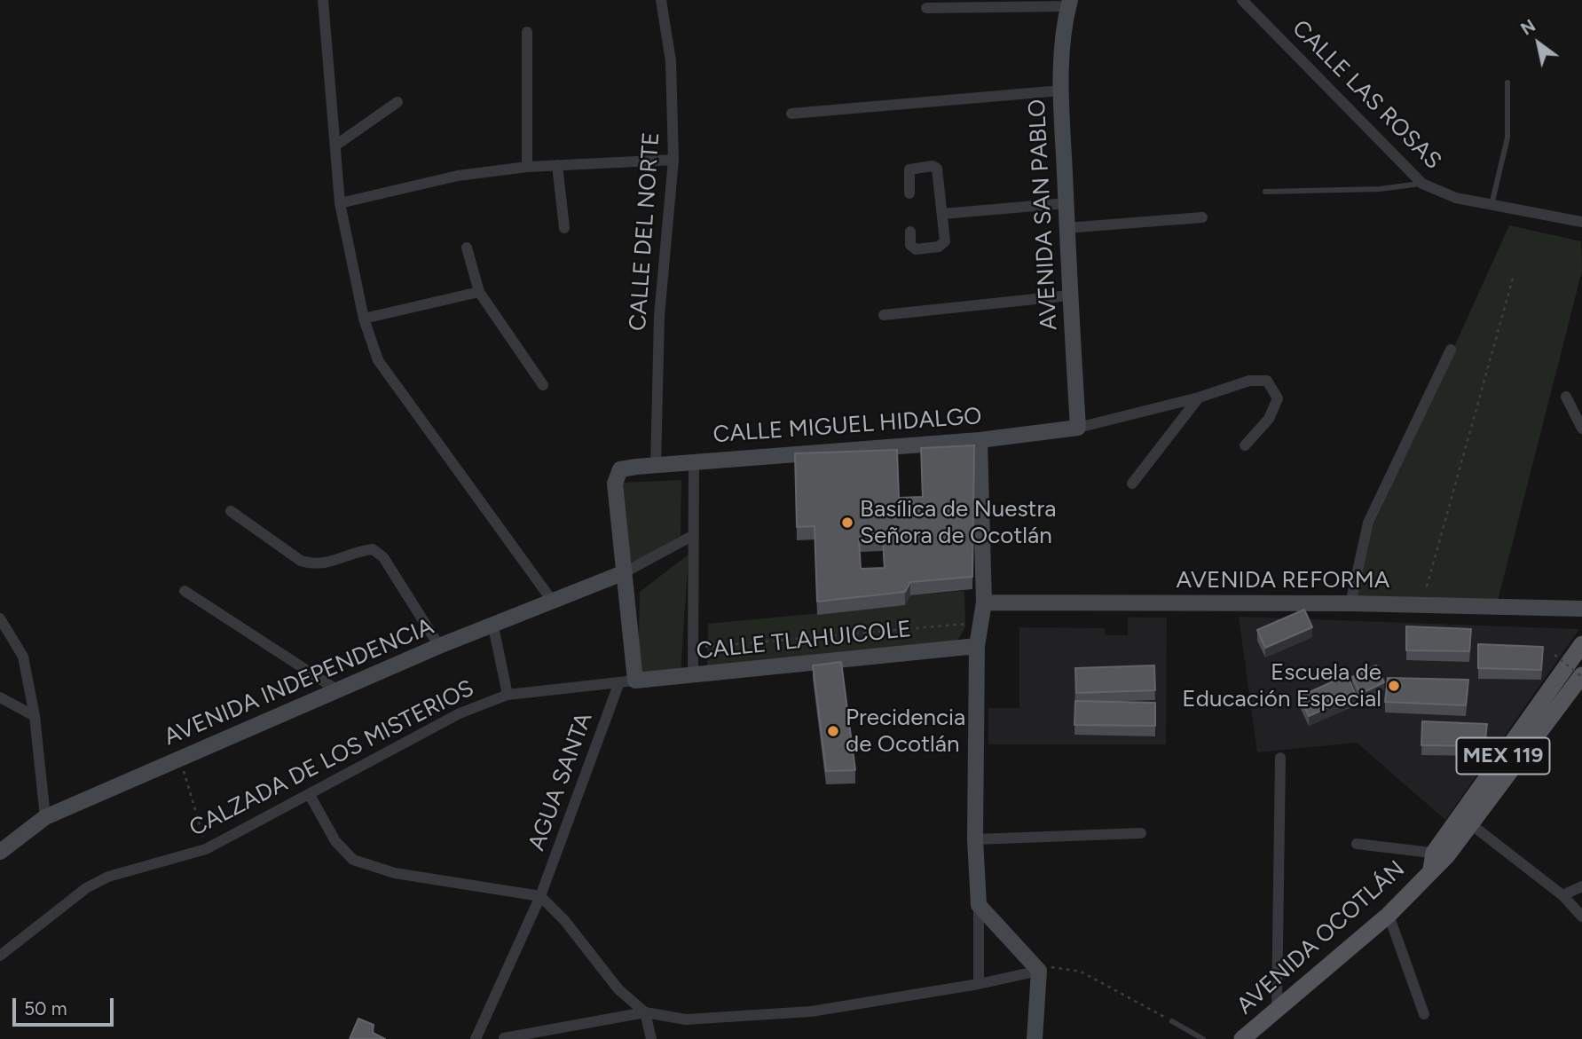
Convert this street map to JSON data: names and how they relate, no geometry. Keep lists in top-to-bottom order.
{
  "streets": {
    "main road": ["MEX 119", "AVENIDA OCOTLÁN"],
    "street": [
      "CALLE LAS ROSAS",
      "AVENIDA SAN PABLO",
      "CALLE DEL NORTE",
      "CALLE MIGUEL HIDALGO",
      "AVENIDA REFORMA",
      "CALLE TLAHUICOLE",
      "AVENIDA INDEPENDENCIA",
      "CALZADA DE LOS MISTERIOS",
      "AGUA SANTA"
    ]
  },
  "crossings": [
    ["AVENIDA SAN PABLO", "CALLE MIGUEL HIDALGO"],
    ["CALLE DEL NORTE", "CALLE MIGUEL HIDALGO"],
    ["CALLE MIGUEL HIDALGO", "AVENIDA INDEPENDENCIA"],
    ["CALLE TLAHUICOLE", "CALZADA DE LOS MISTERIOS"],
    ["CALZADA DE LOS MISTERIOS", "AGUA SANTA"]
  ],
  "places": ["Basílica de Nuestra Señora de Ocotlán", "Escuela de Educación Especial", "Precidencia de Ocotlán"],
  "scale_bar": "50 m",
  "north": "top left"
}
